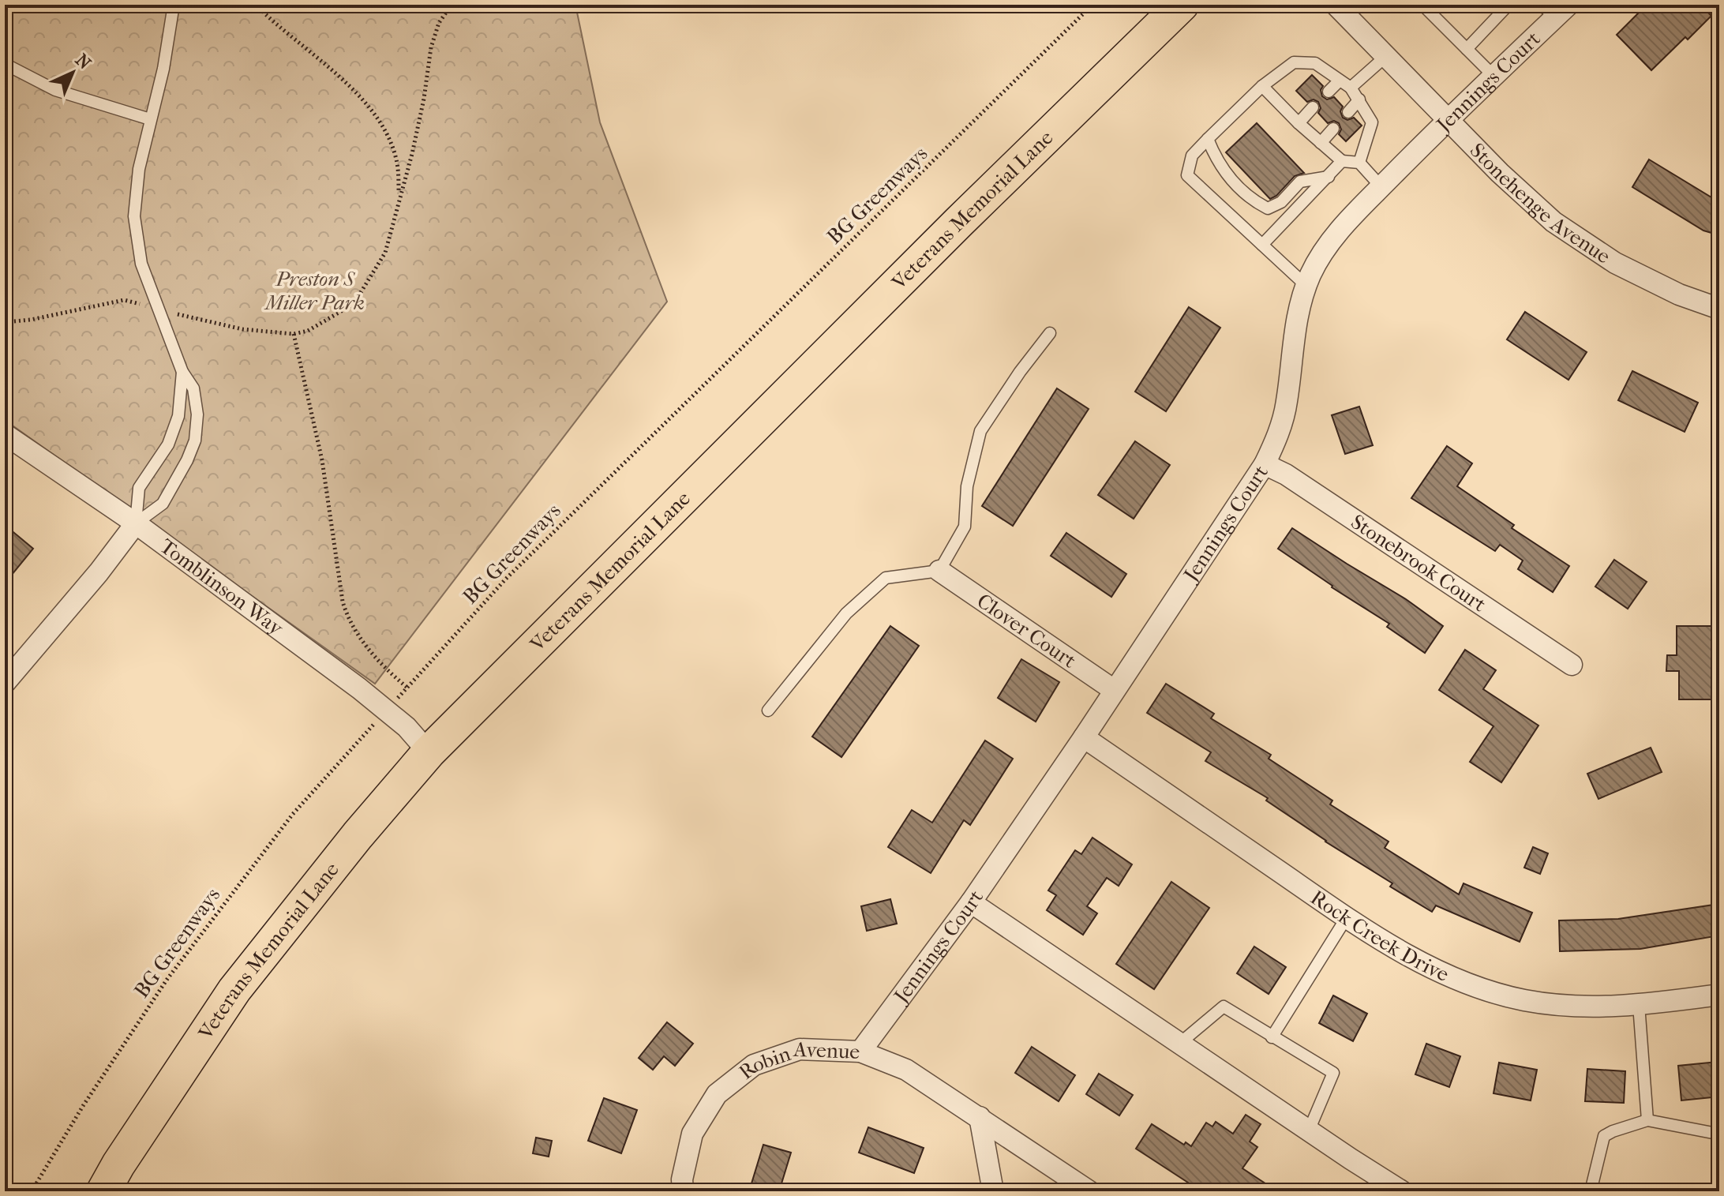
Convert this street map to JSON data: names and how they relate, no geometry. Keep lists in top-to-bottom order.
{
  "streets": {
    "main road": ["Veterans Memorial Lane"],
    "street": [
      "Jennings Court",
      "Stonehenge Avenue",
      "Stonebrook Court",
      "Tomblinson Way",
      "Clover Court",
      "Rock Creek Drive",
      "Robin Avenue"
    ],
    "path": ["BG Greenways"]
  },
  "crossings": [
    ["Jennings Court", "Stonehenge Avenue"],
    ["Jennings Court", "Stonebrook Court"],
    ["Jennings Court", "Clover Court"],
    ["Jennings Court", "Rock Creek Drive"],
    ["Jennings Court", "Robin Avenue"],
    ["BG Greenways", "Tomblinson Way"],
    ["Veterans Memorial Lane", "Tomblinson Way"]
  ],
  "parks": ["Preston S Miller Park"],
  "north": "top right"
}
